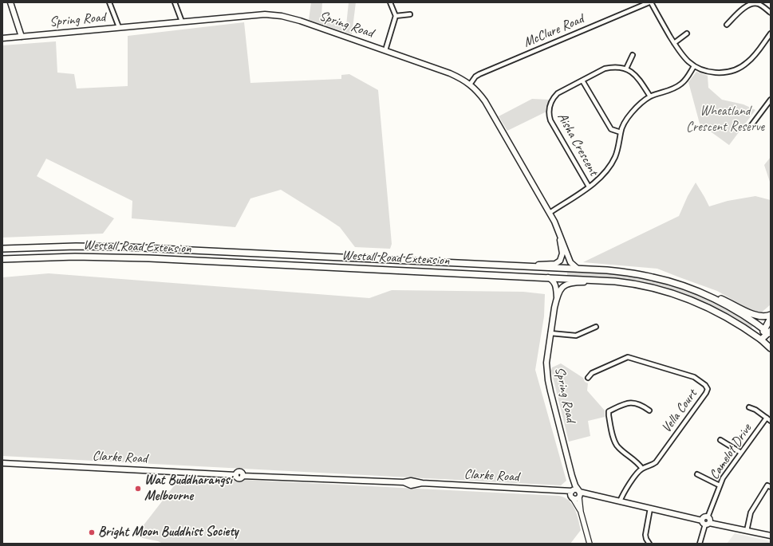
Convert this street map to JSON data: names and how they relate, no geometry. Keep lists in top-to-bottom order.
{
  "streets": {
    "main road": ["Spring Road", "Westall Road Extension", "Clarke Road"],
    "street": [
      "McClure Road",
      "Aisha Crescent",
      "Vella Court",
      "Camelot Drive"
    ]
  },
  "crossings": [
    ["Spring Road", "McClure Road"],
    ["Spring Road", "Westall Road Extension"],
    ["Spring Road", "Clarke Road"]
  ],
  "parks": ["Wheatland Crescent Reserve"],
  "places": ["Wat Buddharangsi Melbourne", "Bright Moon Buddhist Society"]
}
